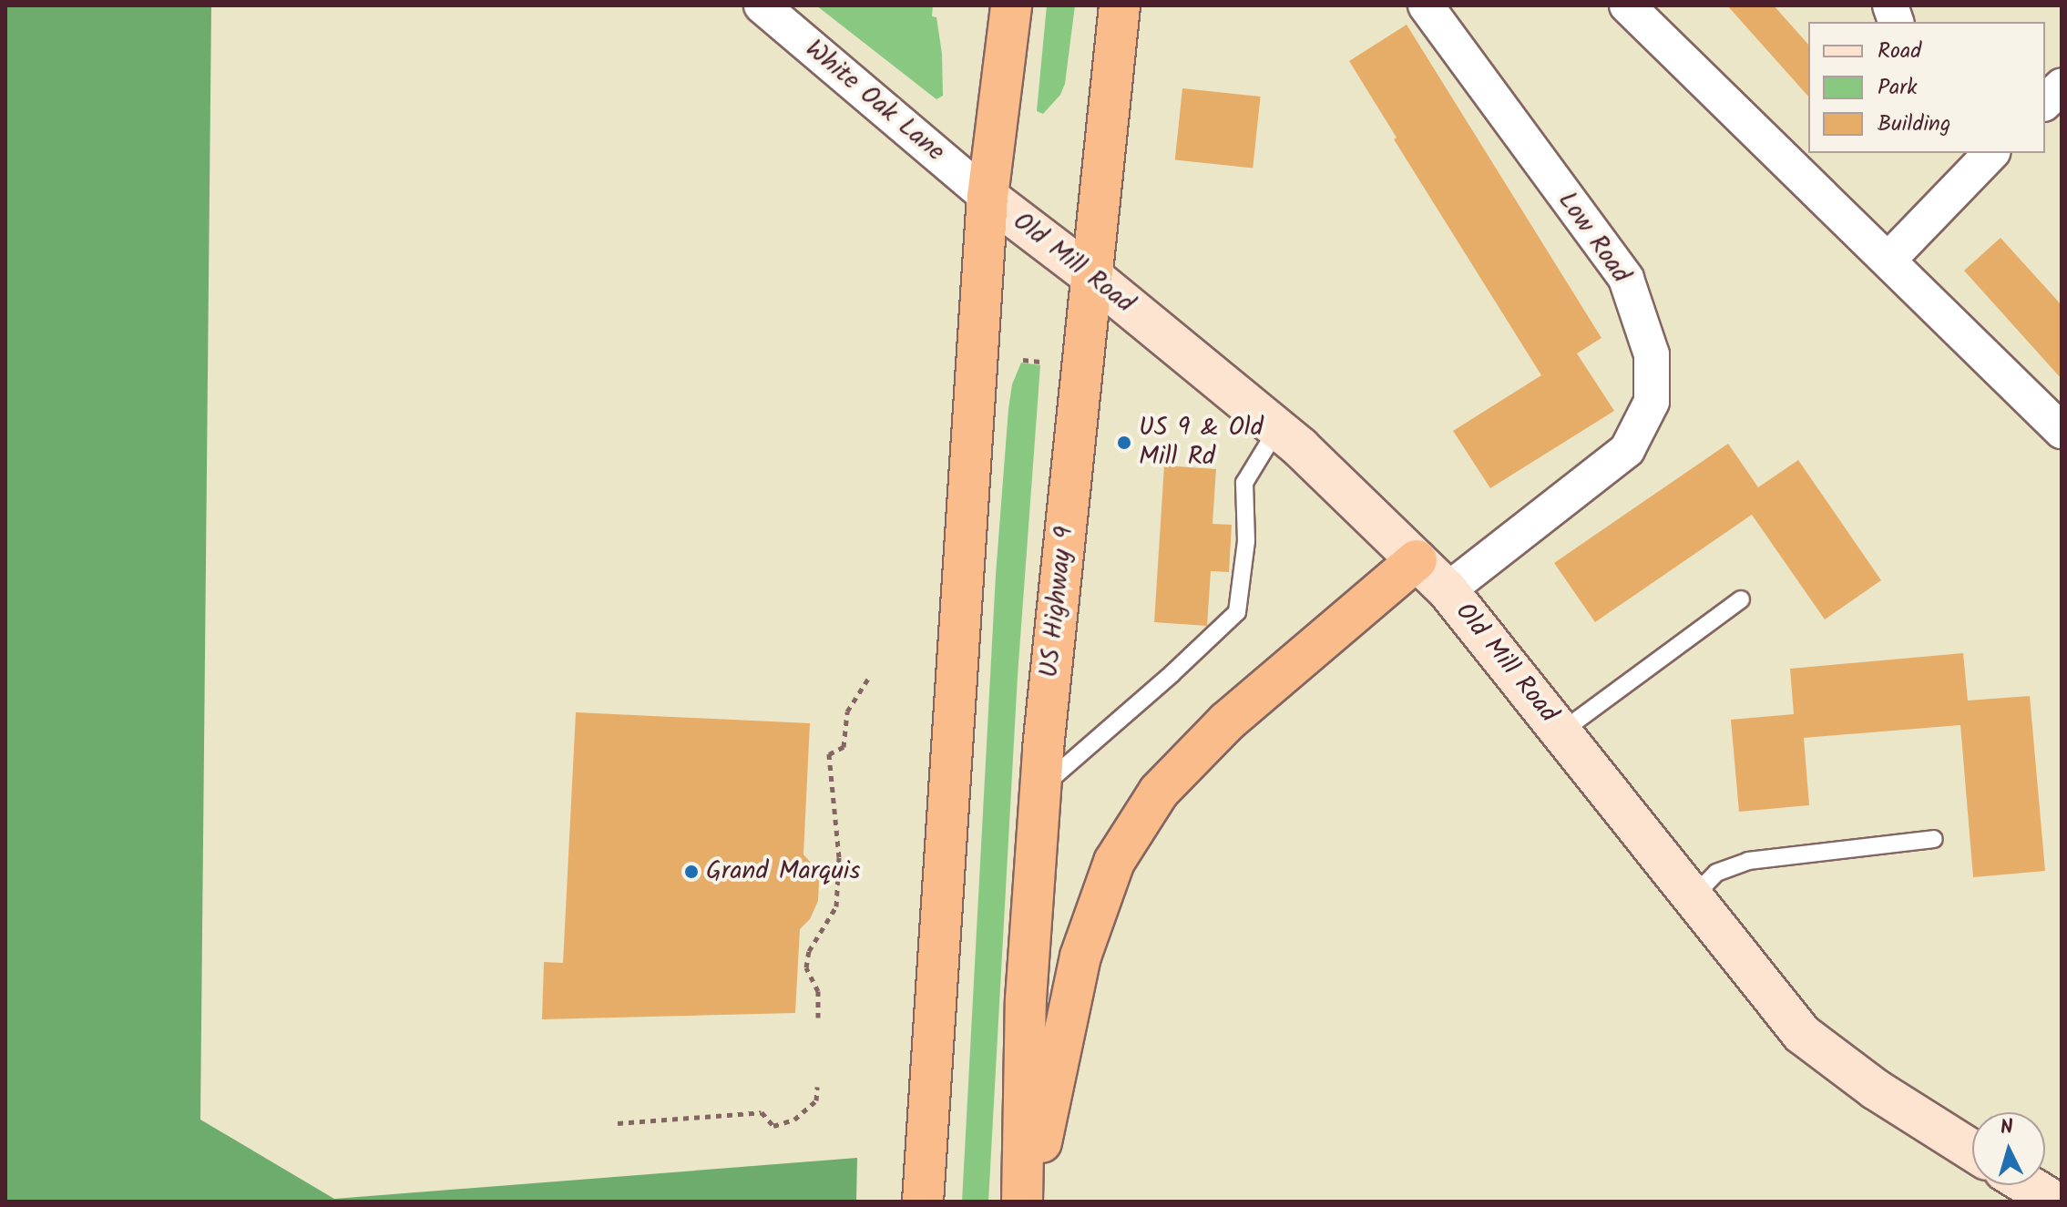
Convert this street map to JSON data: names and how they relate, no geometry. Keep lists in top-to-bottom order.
{
  "streets": {
    "highway": ["US Highway 9"],
    "street": ["White Oak Lane", "Low Road", "Old Mill Road"]
  },
  "crossings": [
    ["White Oak Lane", "Old Mill Road"],
    ["Low Road", "Old Mill Road"],
    ["Old Mill Road", "US Highway 9"]
  ],
  "places": ["US 9 & Old Mill Rd", "Grand Marquis"],
  "legend": ["Road", "Park", "Building"],
  "north": "top"
}
